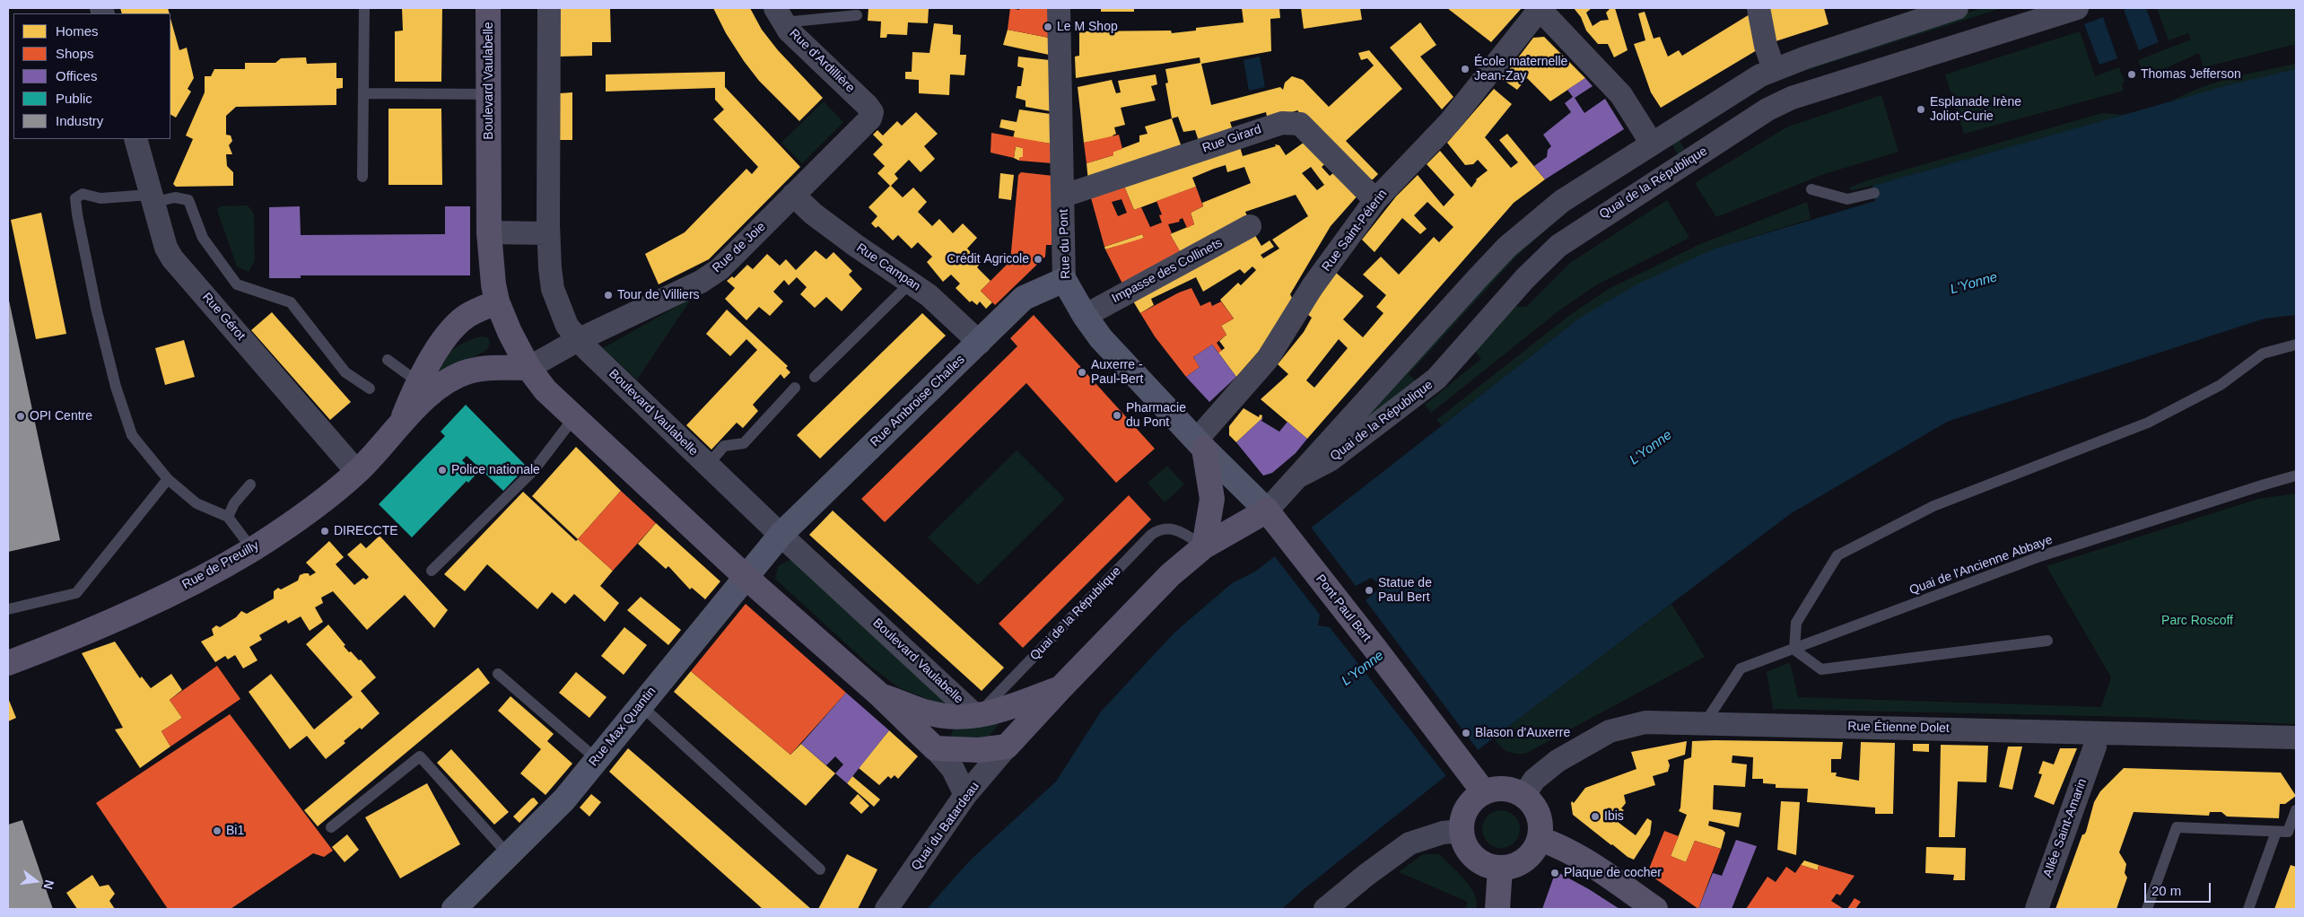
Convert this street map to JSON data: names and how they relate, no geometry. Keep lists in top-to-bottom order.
{
  "streets": {
    "main road": ["Boulevard Vaulabelle", "Rue de Preuilly", "Pont Paul Bert"],
    "street": [
      "Rue d'Ardillière",
      "Rue Girard",
      "Quai de la République",
      "Rue Saint-Pélerin",
      "Rue du Pont",
      "Rue de Joie",
      "Rue Campan",
      "Impasse des Collinets",
      "Rue Gérot",
      "Rue Ambroise Challes",
      "Rue Max Quantin",
      "Rue Étienne Dolet",
      "Quai du Batardeau",
      "Allée Saint-Amarin"
    ],
    "lane": ["Quai de l'Ancienne Abbaye"]
  },
  "crossings": [
    ["Rue d'Ardillière", "Rue de Joie"],
    ["Boulevard Vaulabelle", "Quai de la République"],
    ["Boulevard Vaulabelle", "Rue du Pont"],
    ["Boulevard Vaulabelle", "Rue de Joie"],
    ["Boulevard Vaulabelle", "Rue Ambroise Challes"],
    ["Boulevard Vaulabelle", "Rue de Preuilly"],
    ["Boulevard Vaulabelle", "Pont Paul Bert"],
    ["Boulevard Vaulabelle", "Rue Max Quantin"],
    ["Boulevard Vaulabelle", "Quai du Batardeau"],
    ["Rue Girard", "Rue Saint-Pélerin"],
    ["Rue Girard", "Rue du Pont"],
    ["Quai de la République", "Rue du Pont"],
    ["Quai de la République", "Pont Paul Bert"],
    ["Rue Saint-Pélerin", "Rue du Pont"],
    ["Rue du Pont", "Impasse des Collinets"],
    ["Rue du Pont", "Rue Ambroise Challes"],
    ["Rue du Pont", "Pont Paul Bert"],
    ["Rue de Joie", "Rue Campan"],
    ["Rue de Joie", "Rue de Preuilly"],
    ["Rue Campan", "Rue Ambroise Challes"],
    ["Rue Gérot", "Rue de Preuilly"],
    ["Rue Ambroise Challes", "Rue Max Quantin"],
    ["Quai de l'Ancienne Abbaye", "Rue Étienne Dolet"],
    ["Pont Paul Bert", "Rue Étienne Dolet"]
  ],
  "water": ["L'Yonne"],
  "parks": ["Parc Roscoff"],
  "places": [
    "Le M Shop",
    "École maternelle Jean-Zay",
    "Thomas Jefferson",
    "Esplanade Irène Joliot-Curie",
    "Crédit Agricole",
    "Tour de Villiers",
    "Auxerre - Paul-Bert",
    "Pharmacie du Pont",
    "OPI Centre",
    "Police nationale",
    "DIRECCTE",
    "Statue de Paul Bert",
    "Blason d'Auxerre",
    "Ibis",
    "Bi1",
    "Plaque de cocher"
  ],
  "legend": [
    "Homes",
    "Shops",
    "Offices",
    "Public",
    "Industry"
  ],
  "scale_bar": "20 m",
  "north": "right"
}
